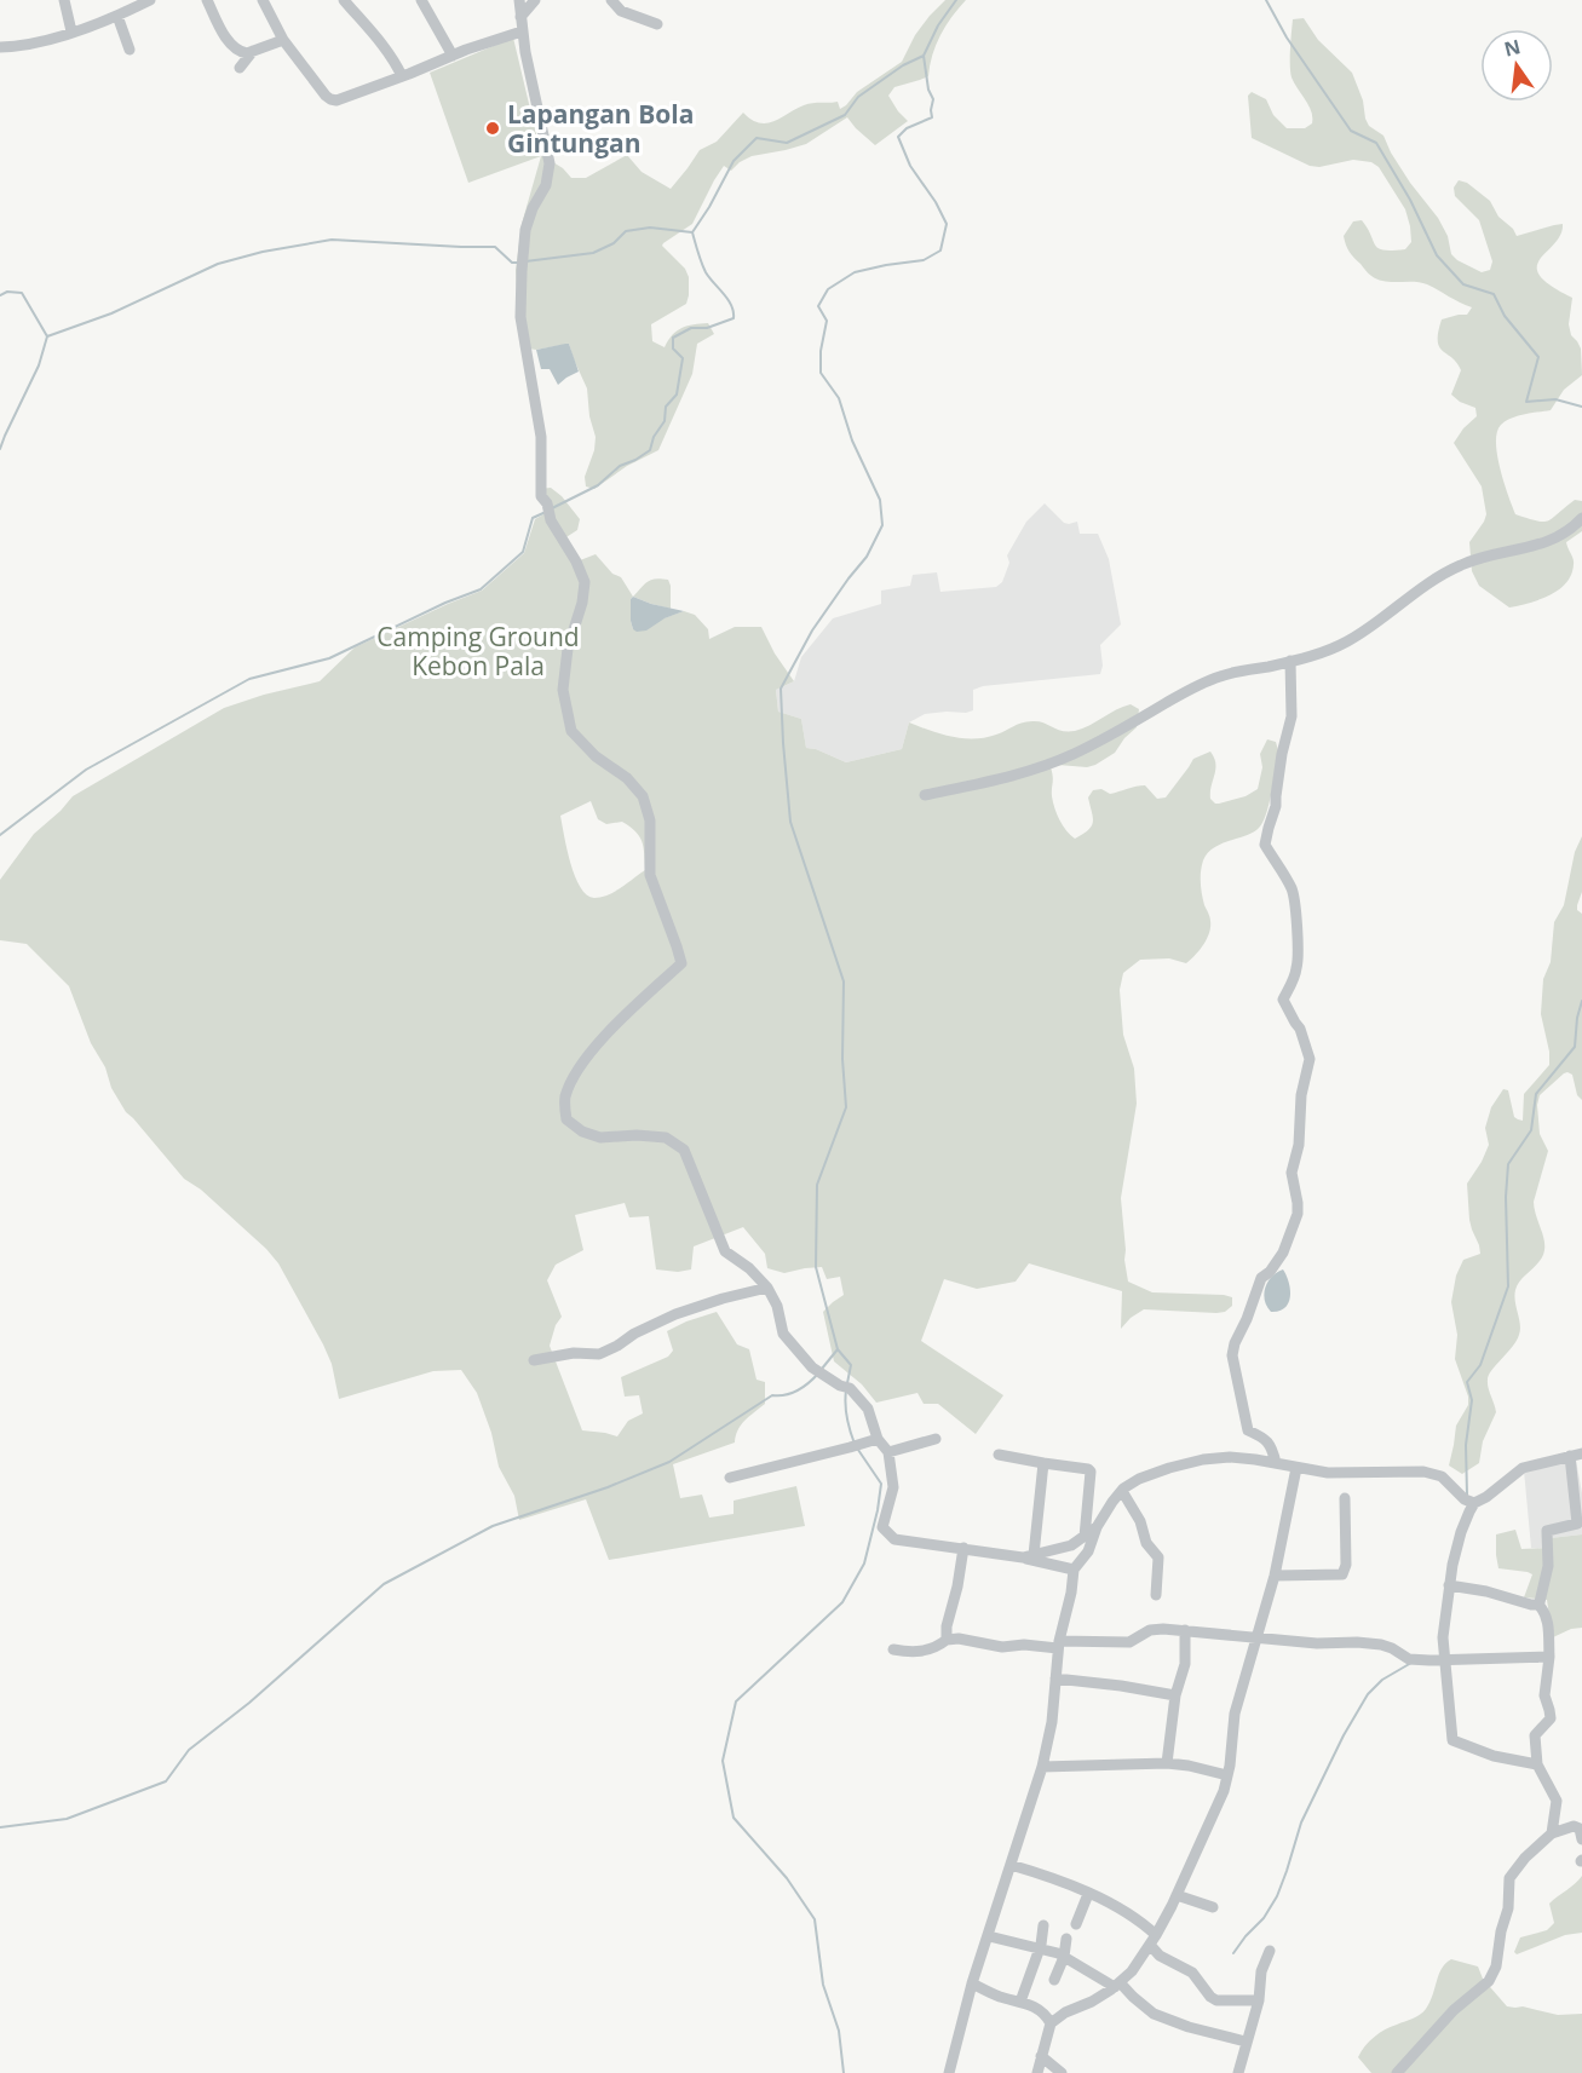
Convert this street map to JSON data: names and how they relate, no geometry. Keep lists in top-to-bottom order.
{
  "parks": ["Camping Ground Kebon Pala"],
  "places": ["Lapangan Bola Gintungan"],
  "north": "top"
}
